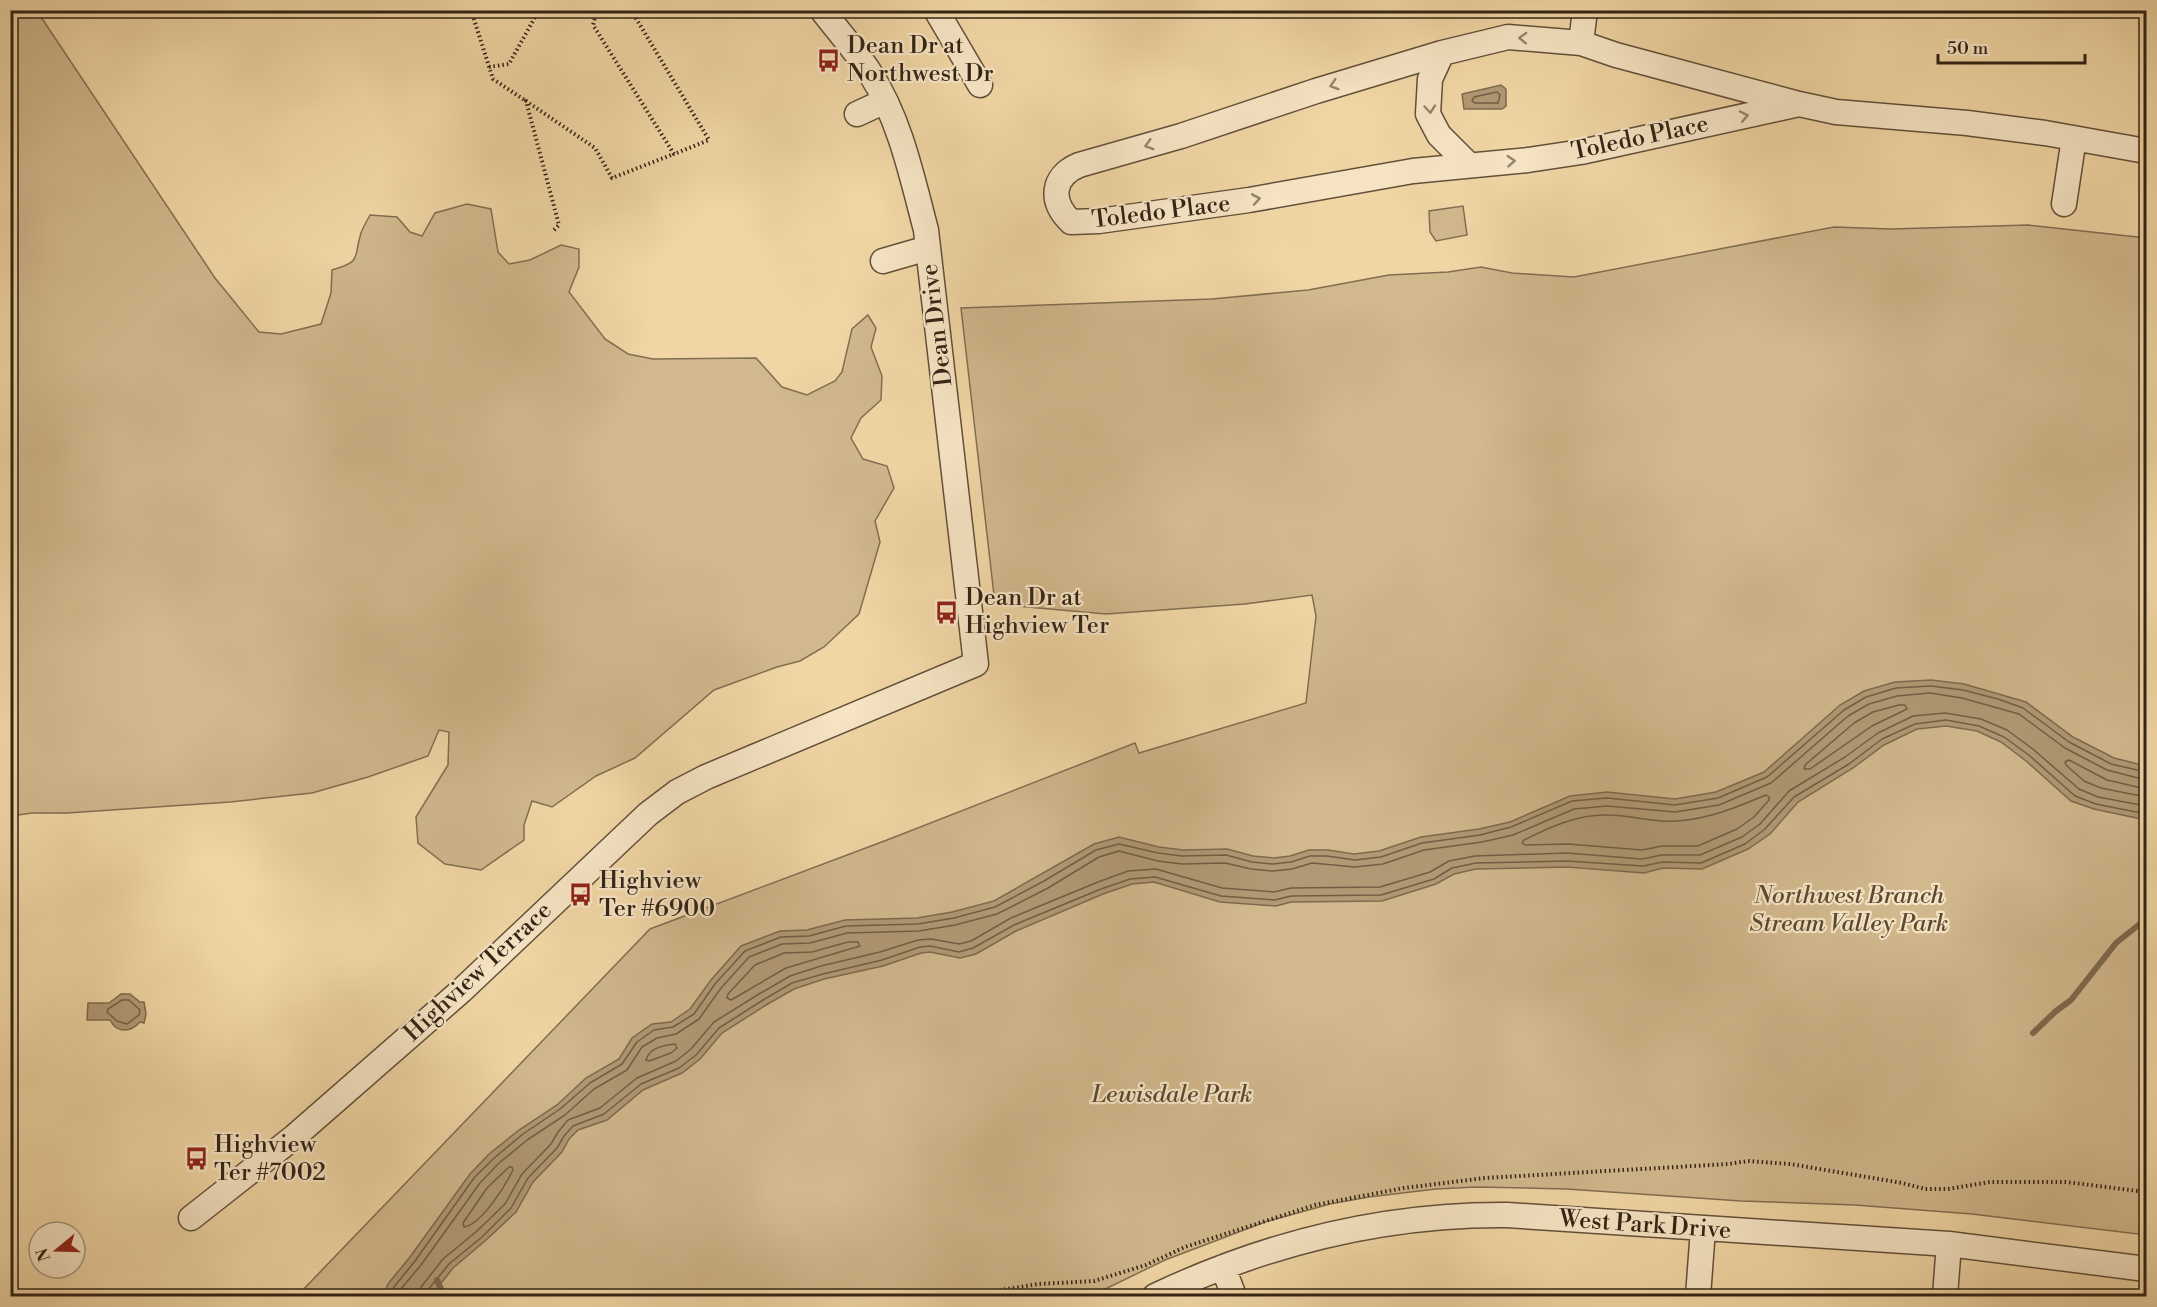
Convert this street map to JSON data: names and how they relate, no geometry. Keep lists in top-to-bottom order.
{
  "streets": {
    "street": [
      "Toledo Place",
      "Dean Drive",
      "Highview Terrace",
      "West Park Drive"
    ]
  },
  "crossings": [
    ["Dean Drive", "Highview Terrace"]
  ],
  "parks": ["Northwest Branch Stream Valley Park", "Lewisdale Park"],
  "places": {
    "bus stop": [
      "Dean Dr at Northwest Dr",
      "Dean Dr at Highview Ter",
      "Highview Ter #6900",
      "Highview Ter #7002"
    ]
  },
  "scale_bar": "50 m",
  "north": "left"
}
